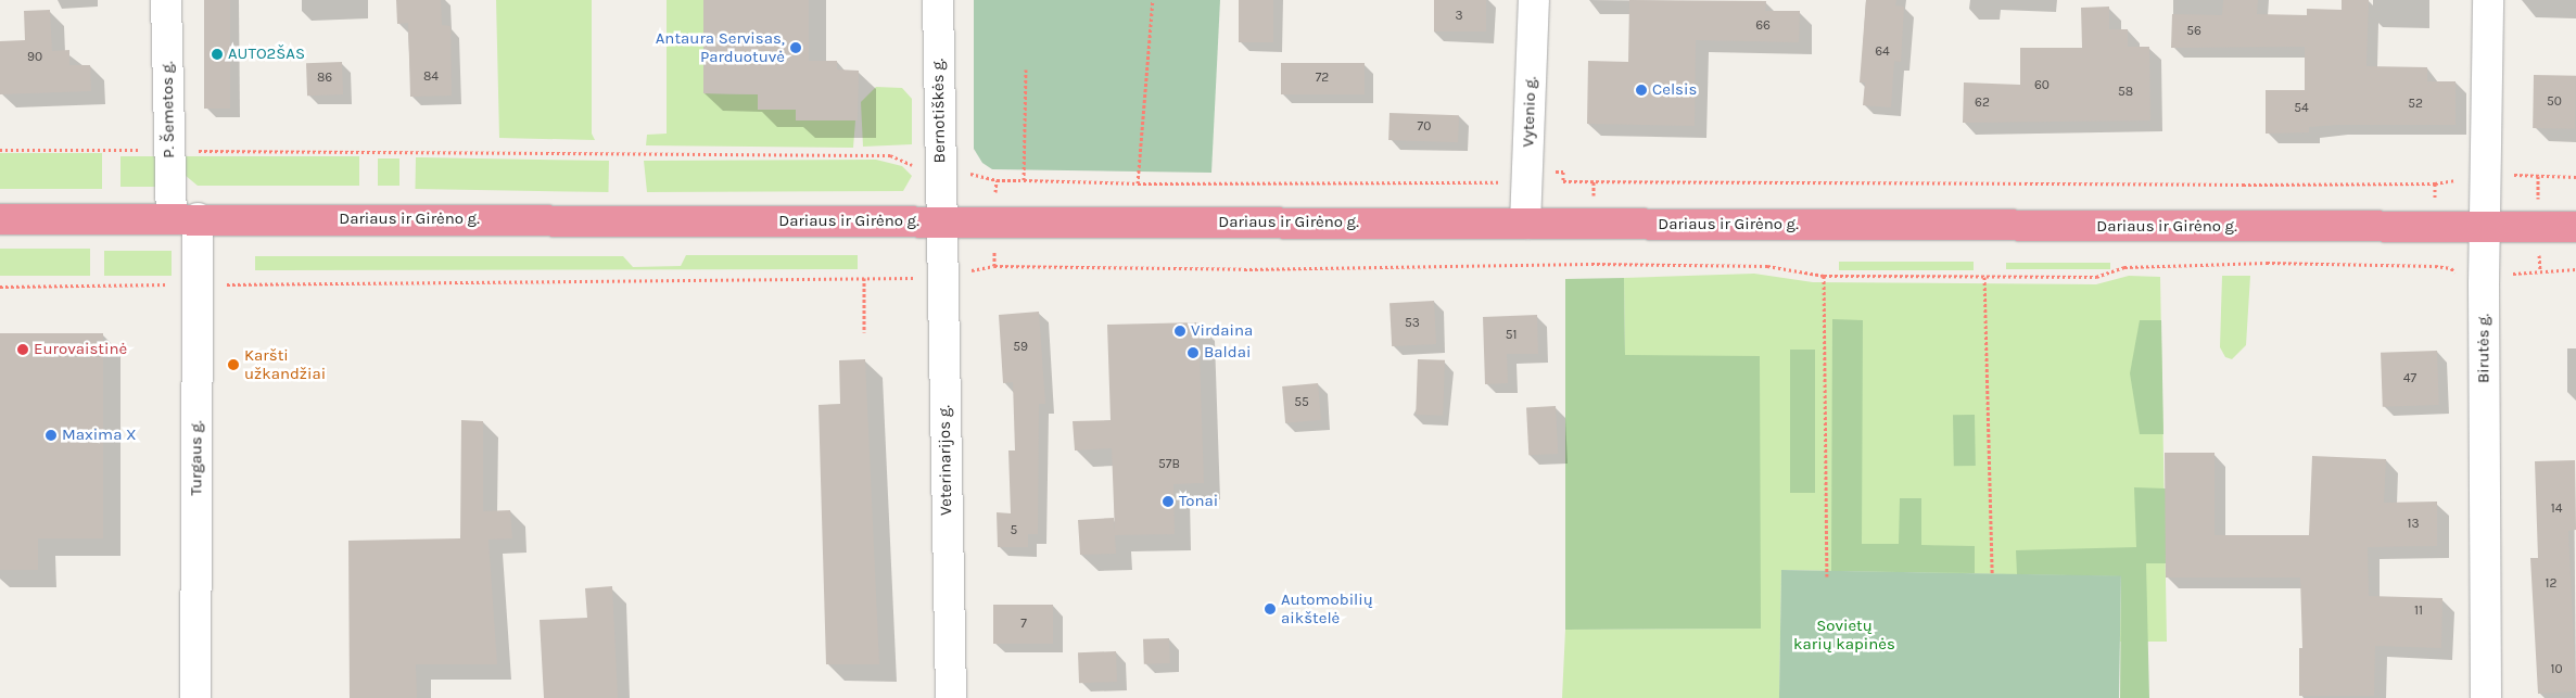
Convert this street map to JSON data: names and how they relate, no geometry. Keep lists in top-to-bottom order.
{
  "streets": {
    "highway": ["Dariaus ir Girėno g."],
    "street": [
      "P. Šemetos g.",
      "Bernotiškės g.",
      "Vytenio g.",
      "Birutės g.",
      "Turgaus g.",
      "Veterinarijos g."
    ]
  },
  "crossings": [
    ["P. Šemetos g.", "Dariaus ir Girėno g."],
    ["P. Šemetos g.", "Turgaus g."],
    ["Bernotiškės g.", "Dariaus ir Girėno g."],
    ["Bernotiškės g.", "Veterinarijos g."],
    ["Vytenio g.", "Dariaus ir Girėno g."],
    ["Dariaus ir Girėno g.", "Birutės g."],
    ["Dariaus ir Girėno g.", "Turgaus g."],
    ["Dariaus ir Girėno g.", "Veterinarijos g."]
  ],
  "parks": ["Sovietų karių kapinės"],
  "places": [
    "Antaura Servisas, Parduotuvė",
    "AUTO2ŠAS",
    "Celsis",
    "Virdaina",
    "Eurovaistinė",
    "Baldai",
    "Karšti užkandžiai",
    "Maxima X",
    "Tonai",
    "Automobilių aikštelė"
  ],
  "house_numbers": [
    "3",
    "66",
    "56",
    "64",
    "90",
    "84",
    "86",
    "72",
    "60",
    "58",
    "50",
    "62",
    "52",
    "54",
    "70",
    "53",
    "51",
    "59",
    "47",
    "55",
    "57B",
    "14",
    "13",
    "5",
    "12",
    "11",
    "7",
    "10"
  ]
}
